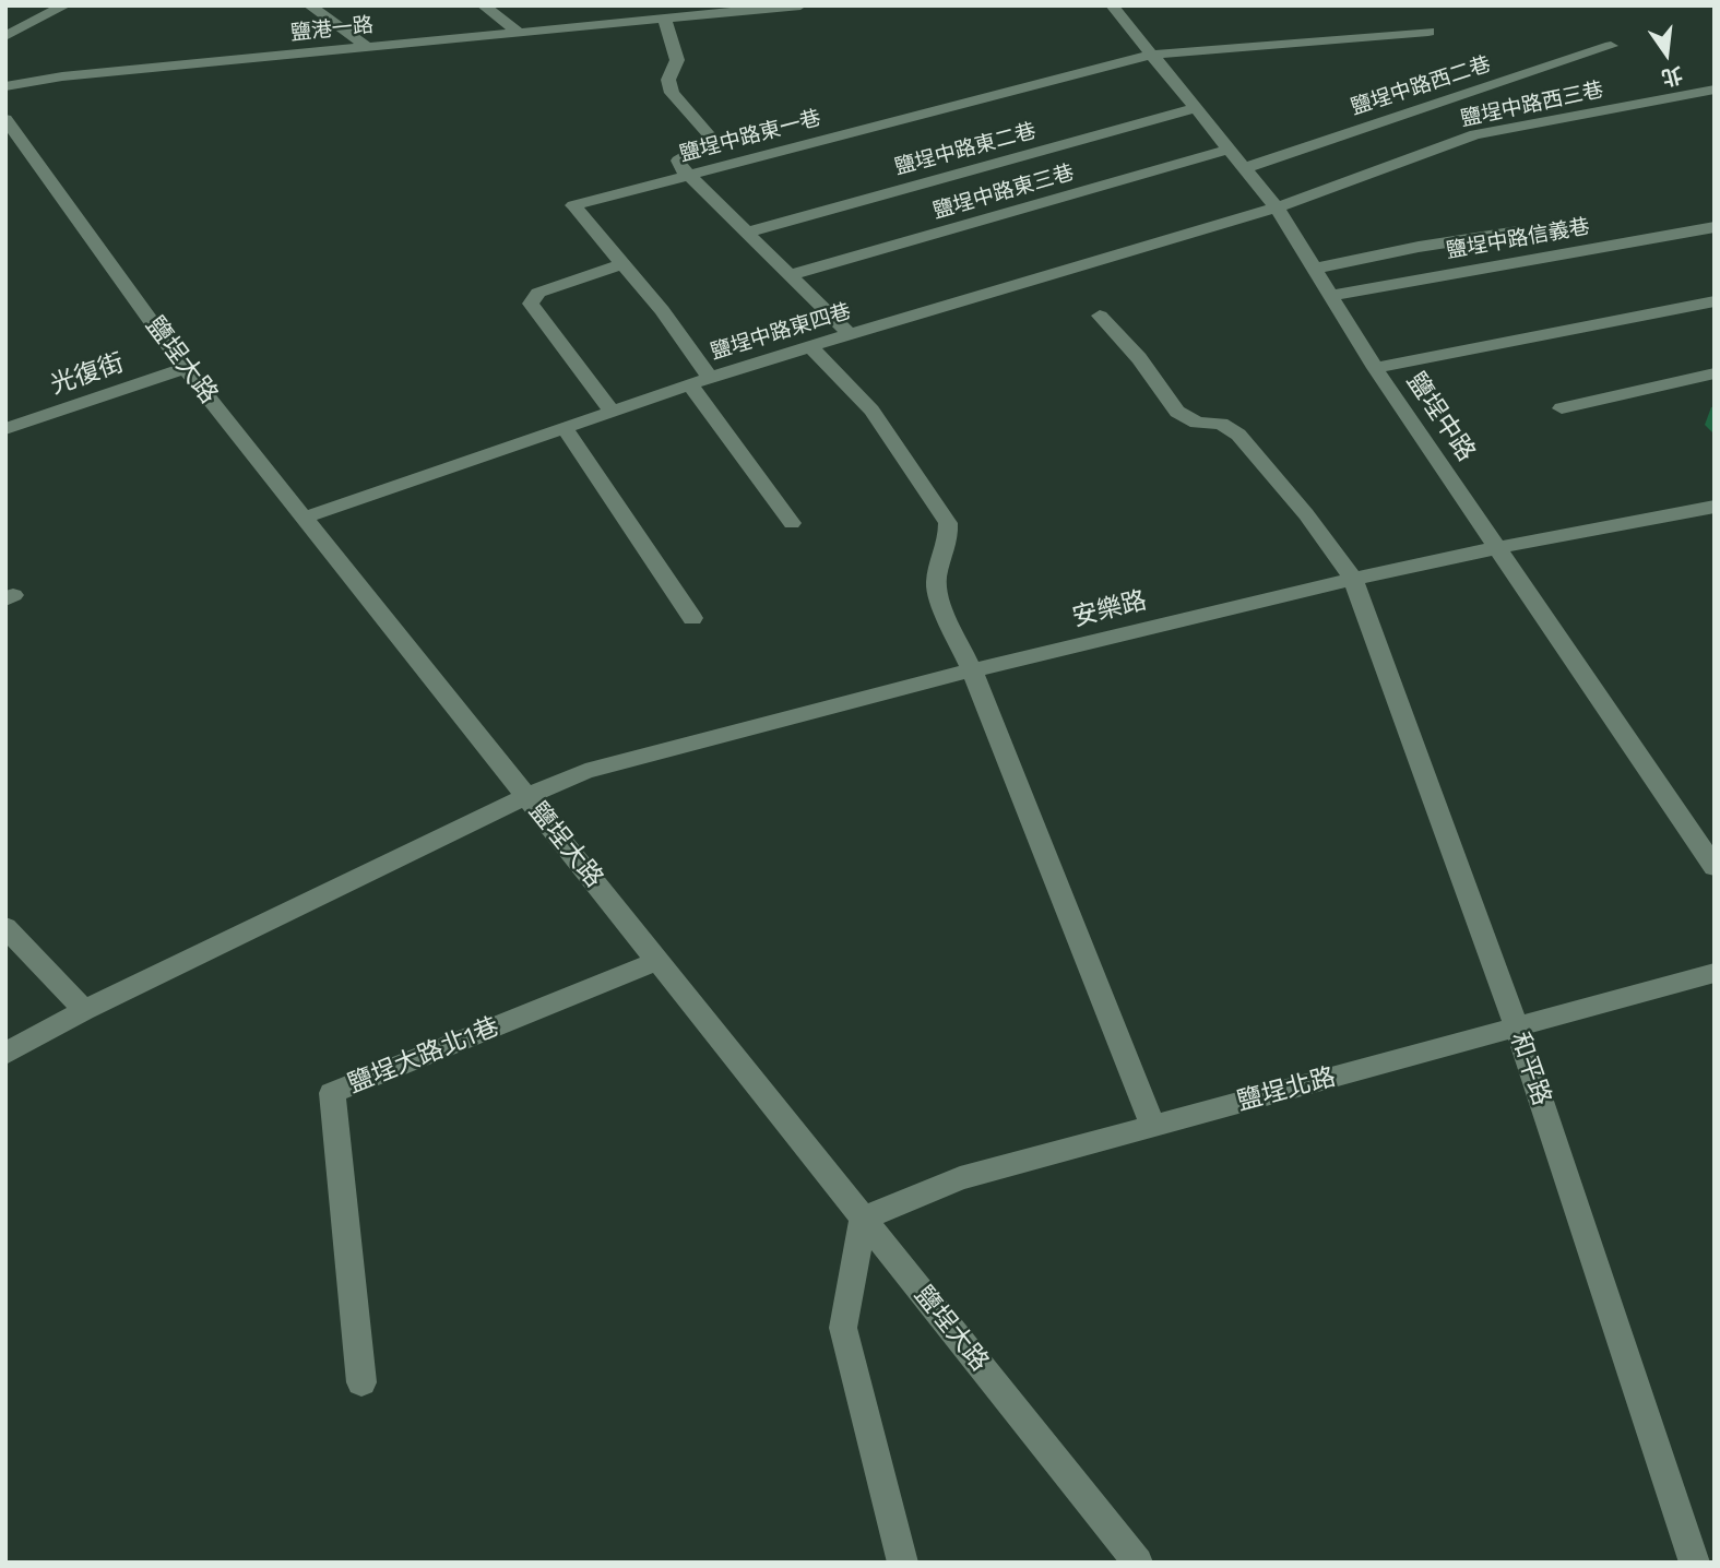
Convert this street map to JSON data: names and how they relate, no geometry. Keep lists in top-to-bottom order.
{
  "streets": {
    "street": [
      "鹽港一路",
      "鹽埕中路西二巷",
      "鹽埕中路西三巷",
      "鹽埕中路東一巷",
      "鹽埕中路東二巷",
      "鹽埕中路東三巷",
      "鹽埕中路信義巷",
      "鹽埕中路東四巷",
      "鹽埕大路",
      "光復街",
      "鹽埕中路",
      "安樂路",
      "鹽埕大路北1巷",
      "和平路",
      "鹽埕北路"
    ]
  },
  "crossings": [
    ["鹽埕中路西二巷", "鹽埕中路"],
    ["鹽埕中路西三巷", "鹽埕中路東四巷"],
    ["鹽埕中路西三巷", "鹽埕中路"],
    ["鹽埕中路東一巷", "鹽埕中路東四巷"],
    ["鹽埕中路東一巷", "鹽埕中路"],
    ["鹽埕中路東二巷", "鹽埕中路"],
    ["鹽埕中路東三巷", "鹽埕中路"],
    ["鹽埕中路信義巷", "鹽埕中路"],
    ["鹽埕中路東四巷", "鹽埕大路"],
    ["鹽埕中路東四巷", "鹽埕中路"],
    ["鹽埕大路", "光復街"],
    ["鹽埕大路", "安樂路"],
    ["鹽埕大路", "鹽埕大路北1巷"],
    ["鹽埕大路", "鹽埕北路"],
    ["鹽埕中路", "安樂路"],
    ["安樂路", "和平路"],
    ["和平路", "鹽埕北路"]
  ],
  "north": "bottom"
}
